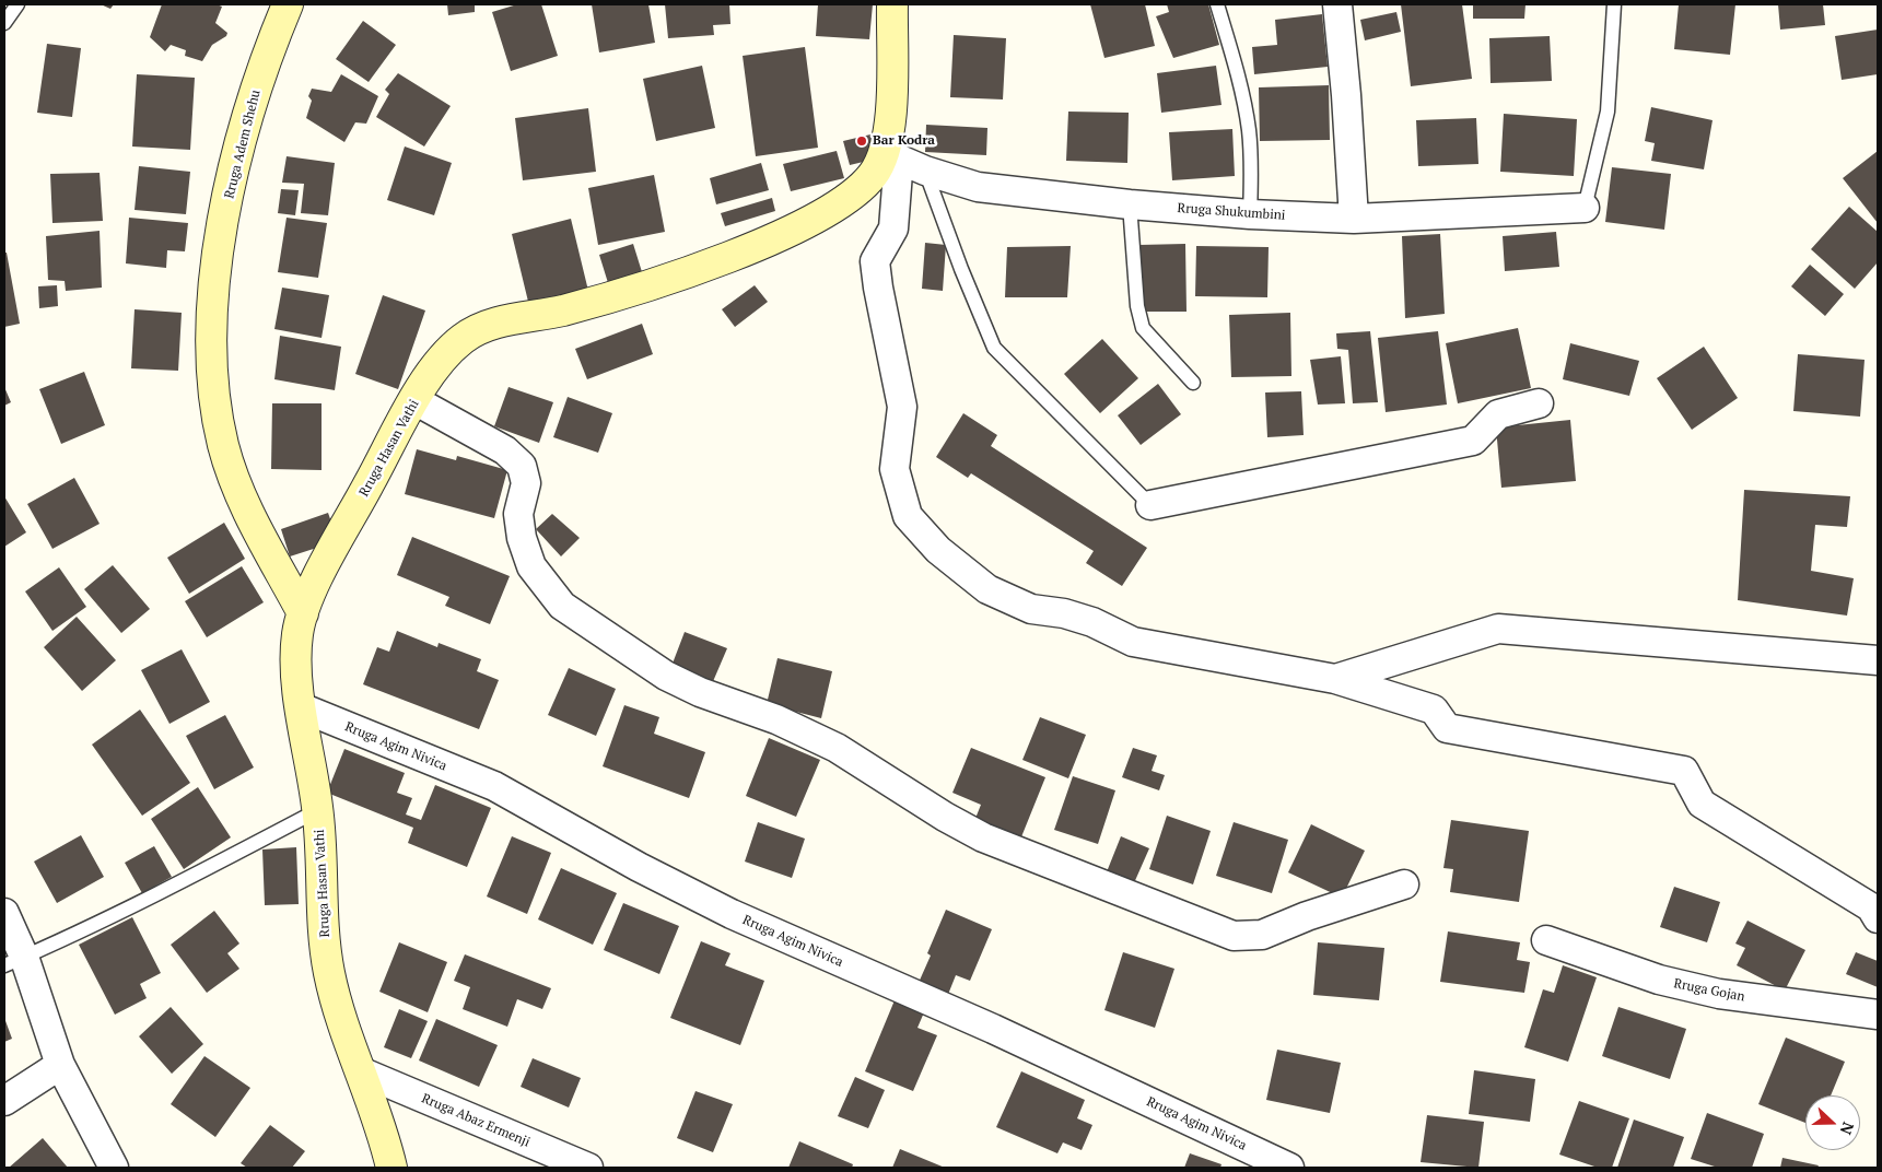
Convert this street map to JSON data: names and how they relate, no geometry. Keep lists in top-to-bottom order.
{
  "streets": {
    "street": [
      "Rruga Adem Shehu",
      "Rruga Shukumbini",
      "Rruga Hasan Vathi",
      "Rruga Agim Nivica",
      "Rruga Gojan",
      "Rruga Abaz Ermenji"
    ]
  },
  "crossings": [
    ["Rruga Adem Shehu", "Rruga Hasan Vathi"],
    ["Rruga Shukumbini", "Rruga Hasan Vathi"],
    ["Rruga Hasan Vathi", "Rruga Agim Nivica"],
    ["Rruga Hasan Vathi", "Rruga Abaz Ermenji"]
  ],
  "places": ["Bar Kodra"],
  "north": "right"
}
